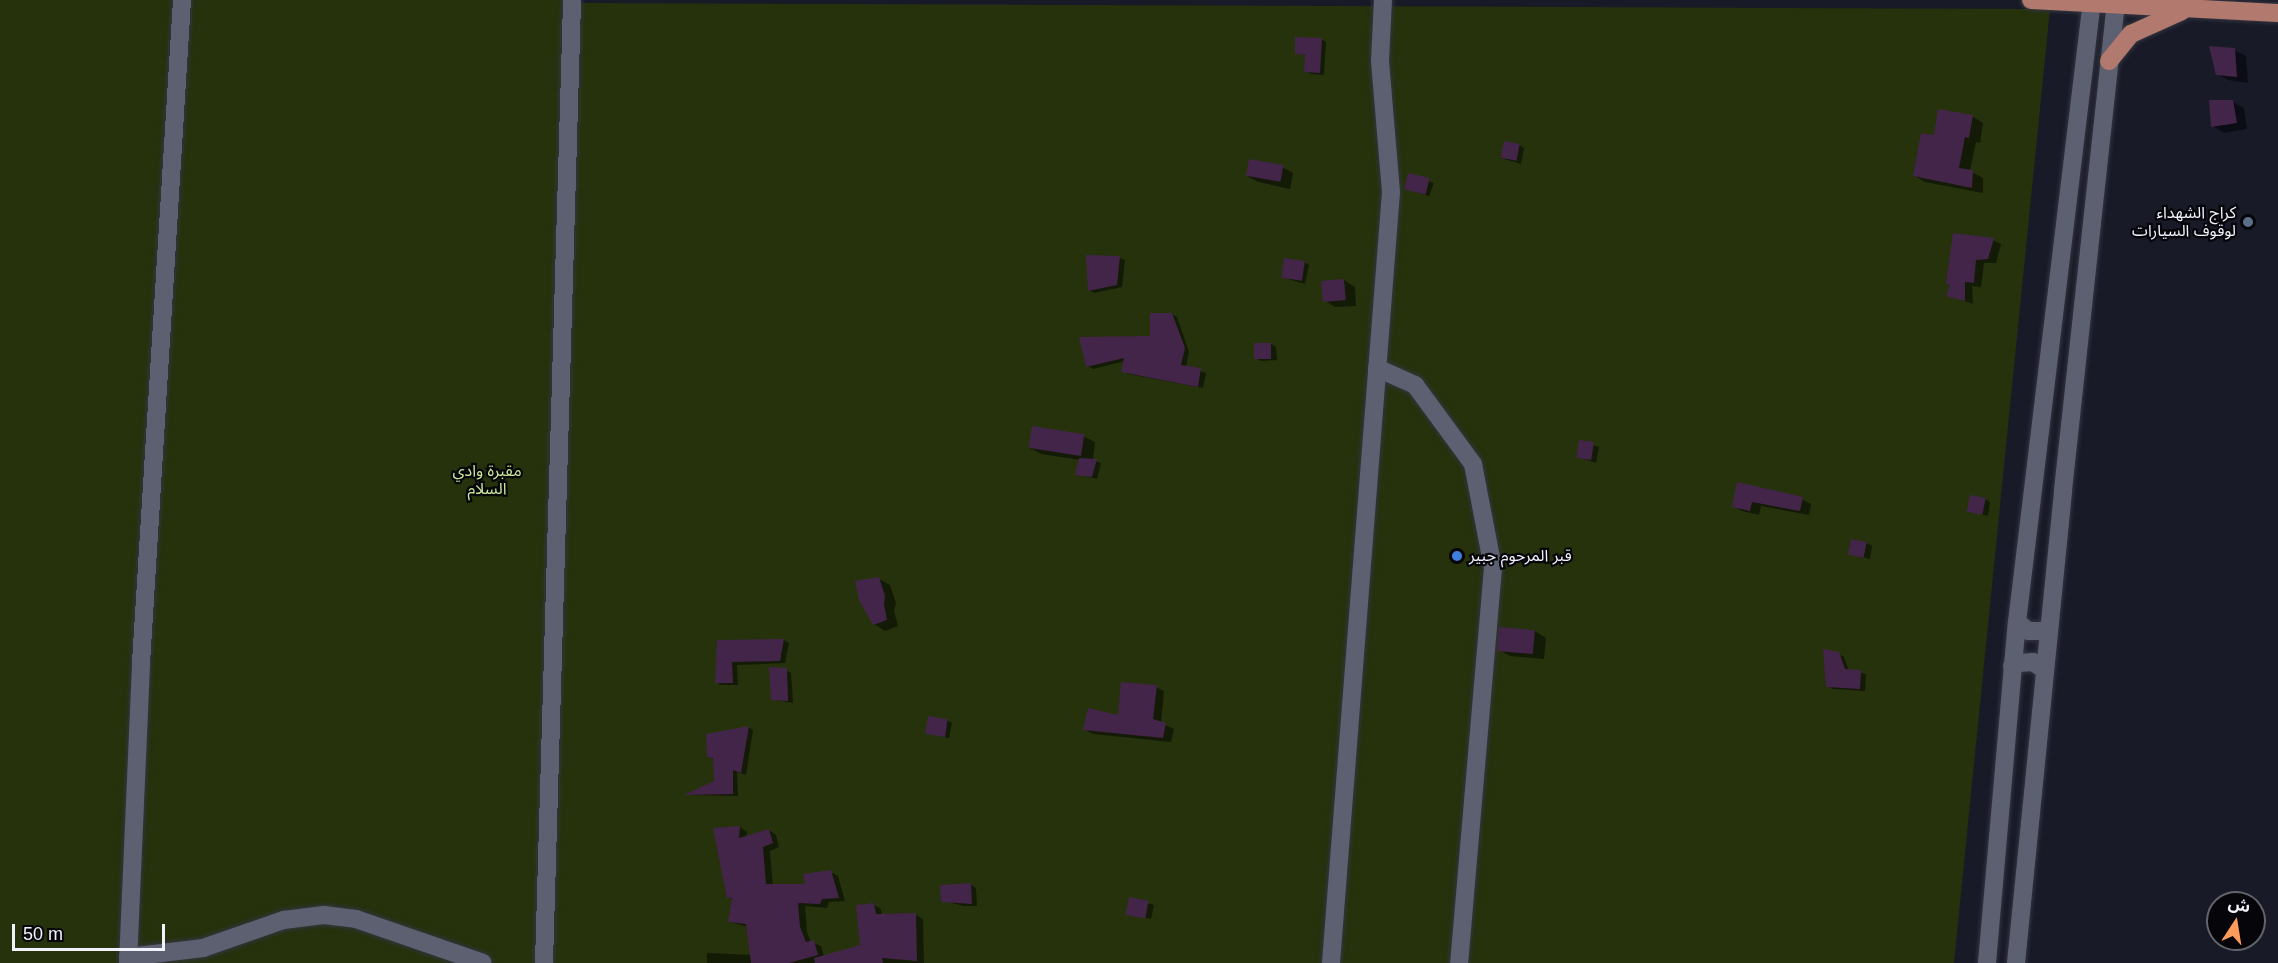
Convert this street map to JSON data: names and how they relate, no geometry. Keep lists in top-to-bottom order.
{
  "parks": ["مقبرة وادي السلام"],
  "places": ["كراج الشهداء لوقوف السيارات", "قبر المرحوم جبير"],
  "scale_bar": "50 m",
  "north": "top"
}
